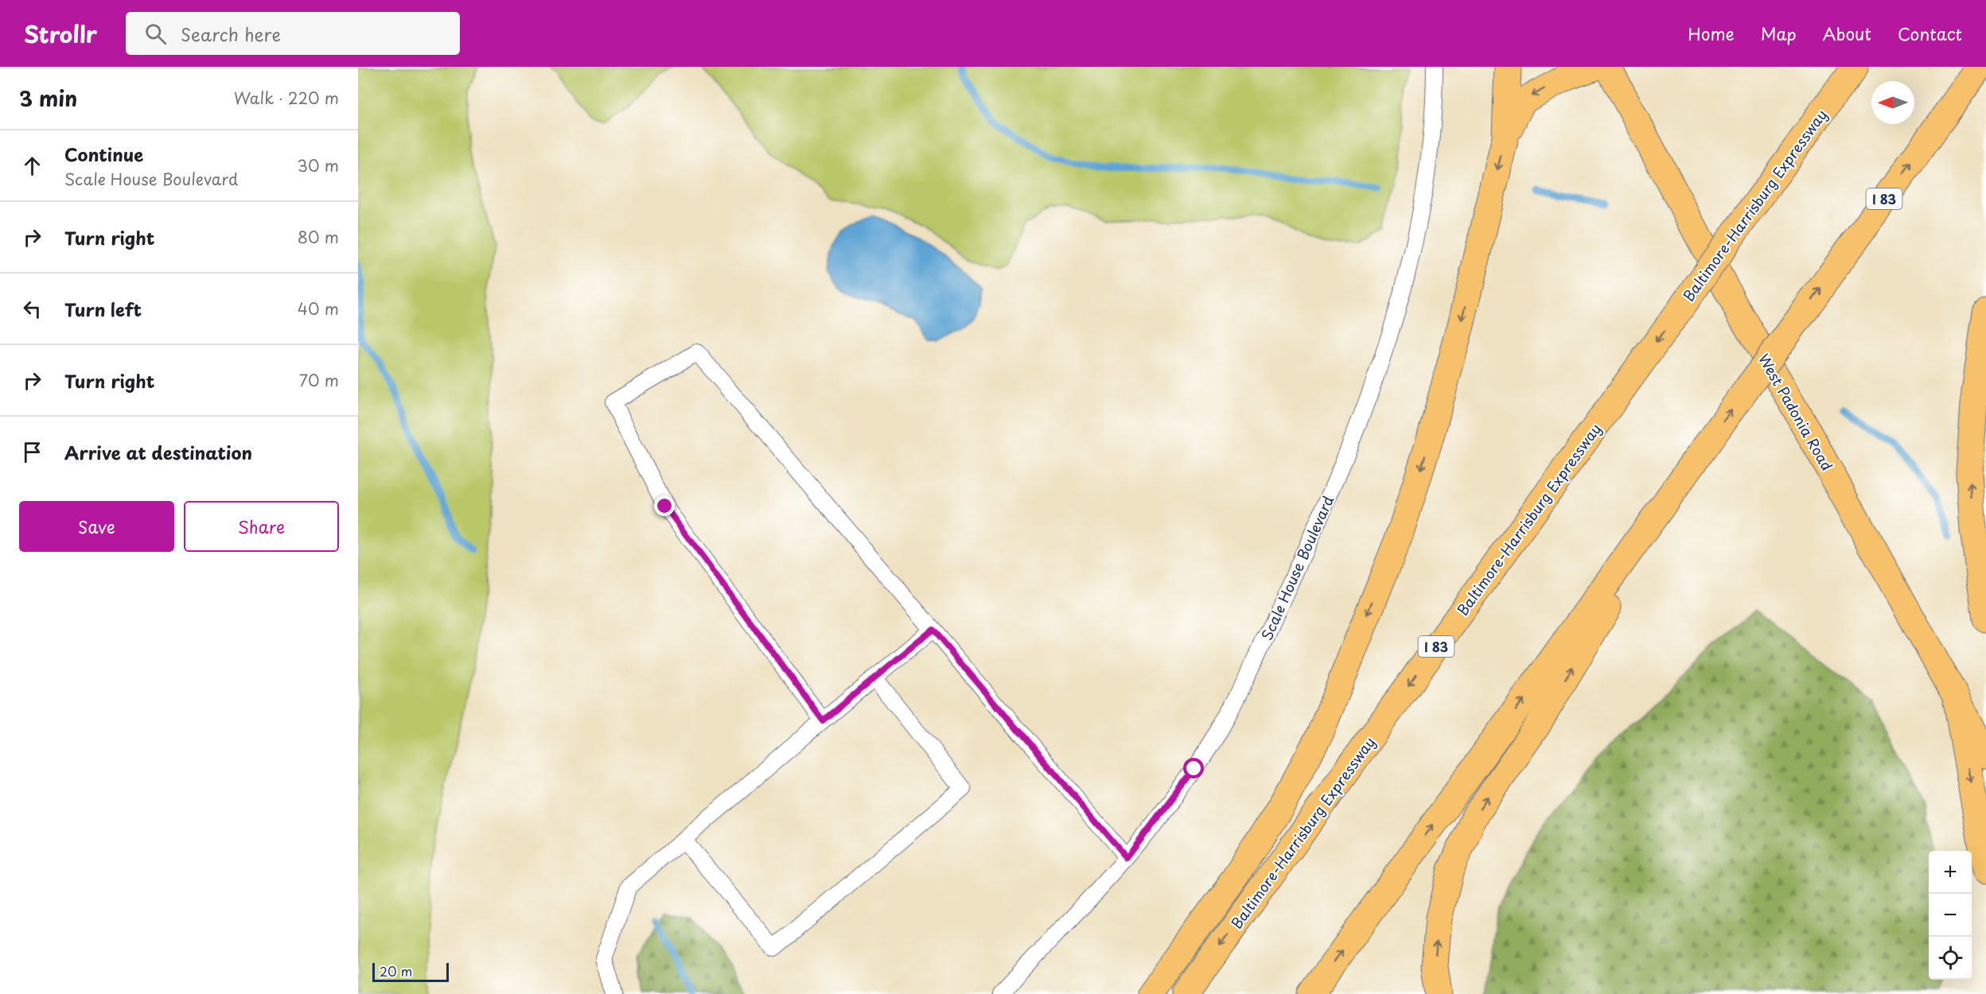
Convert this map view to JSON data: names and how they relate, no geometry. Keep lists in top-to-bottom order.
{
  "streets": {
    "main road": ["I 83", "Baltimore-Harrisburg Expressway", "West Padonia Road"],
    "lane": ["Scale House Boulevard"]
  },
  "scale_bar": "20 m",
  "north": "left",
  "page": {
    "header": "Strollr",
    "search": "Search here",
    "nav": [
      "Home",
      "Map",
      "About",
      "Contact"
    ],
    "heading": ["3 min", "Walk · 220 m"],
    "list": [
      ["Continue", "Scale House Boulevard", "30 m"],
      ["Turn right", "80 m"],
      ["Turn left", "40 m"],
      ["Turn right", "70 m"],
      "Arrive at destination"
    ],
    "buttons": ["Save", "Share"],
    "map_buttons": ["+", "−"],
    "scale": "20 m"
  }
}
